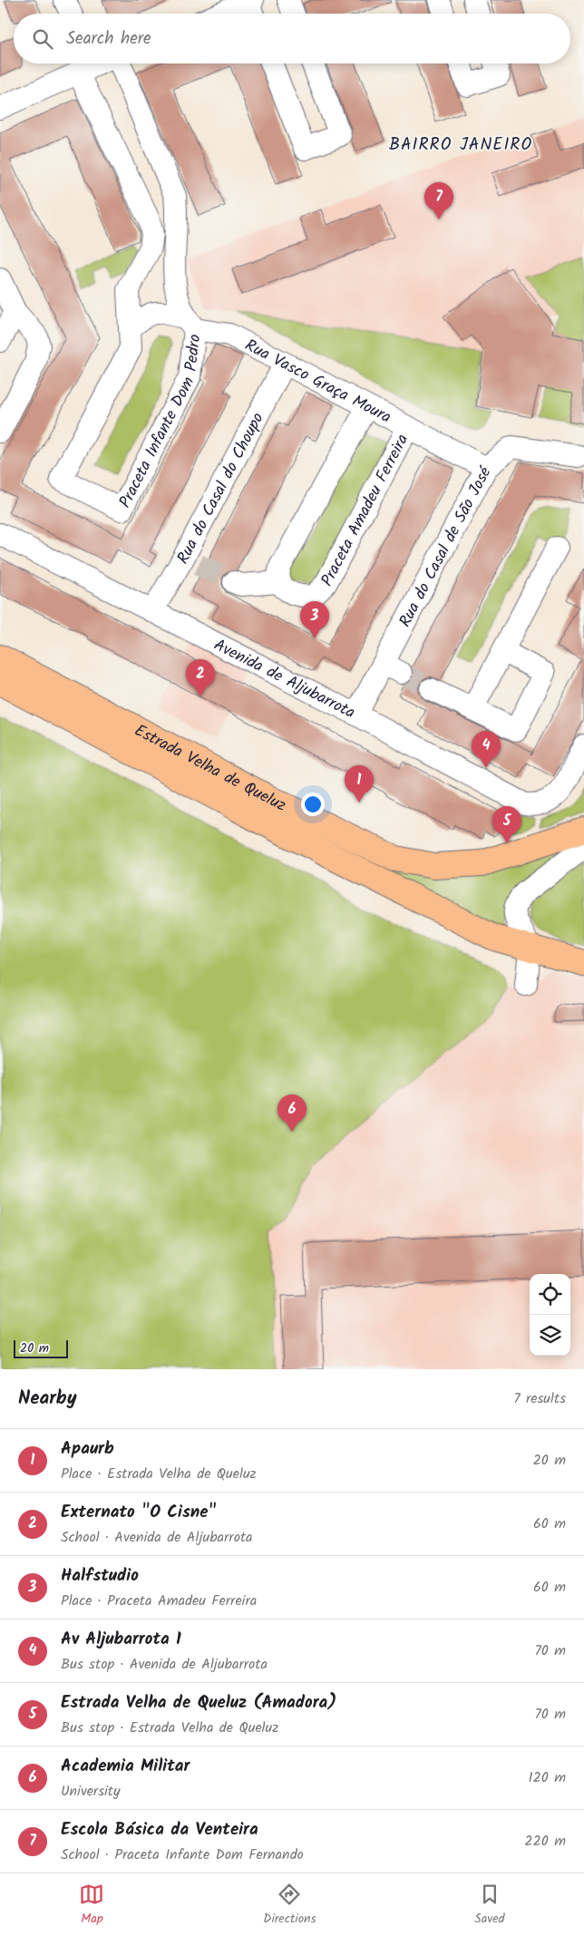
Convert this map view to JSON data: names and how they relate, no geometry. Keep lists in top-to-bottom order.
{
  "streets": {
    "main road": ["Estrada Velha de Queluz"],
    "street": [
      "Rua Vasco Graça Moura",
      "Praceta Infante Dom Pedro",
      "Rua do Casal do Choupo",
      "Praceta Amadeu Ferreira",
      "Rua do Casal de São José",
      "Avenida de Aljubarrota"
    ]
  },
  "crossings": [
    ["Rua Vasco Graça Moura", "Praceta Infante Dom Pedro"],
    ["Rua Vasco Graça Moura", "Rua do Casal do Choupo"],
    ["Rua Vasco Graça Moura", "Praceta Amadeu Ferreira"],
    ["Rua Vasco Graça Moura", "Rua do Casal de São José"],
    ["Rua do Casal do Choupo", "Avenida de Aljubarrota"],
    ["Rua do Casal de São José", "Avenida de Aljubarrota"]
  ],
  "districts": ["BAIRRO JANEIRO"],
  "scale_bar": "20 m",
  "page": {
    "search": "Search here",
    "pins": [
      "7",
      "3",
      "2",
      "4",
      "1",
      "5",
      "6"
    ],
    "scale": "20 m",
    "heading": ["Nearby", "7 results"],
    "list": [
      {
        "mark": "1",
        "name": "Apaurb",
        "note": "Place · Estrada Velha de Queluz",
        "value": "20 m"
      },
      {
        "mark": "2",
        "name": "Externato \"O Cisne\"",
        "note": "School · Avenida de Aljubarrota",
        "value": "60 m"
      },
      {
        "mark": "3",
        "name": "Halfstudio",
        "note": "Place · Praceta Amadeu Ferreira",
        "value": "60 m"
      },
      {
        "mark": "4",
        "name": "Av Aljubarrota 1",
        "note": "Bus stop · Avenida de Aljubarrota",
        "value": "70 m"
      },
      {
        "mark": "5",
        "name": "Estrada Velha de Queluz (Amadora)",
        "note": "Bus stop · Estrada Velha de Queluz",
        "value": "70 m"
      },
      {
        "mark": "6",
        "name": "Academia Militar",
        "note": "University",
        "value": "120 m"
      },
      {
        "mark": "7",
        "name": "Escola Básica da Venteira",
        "note": "School · Praceta Infante Dom Fernando",
        "value": "220 m"
      }
    ],
    "nav": ["Map", "Directions", "Saved"]
  }
}
